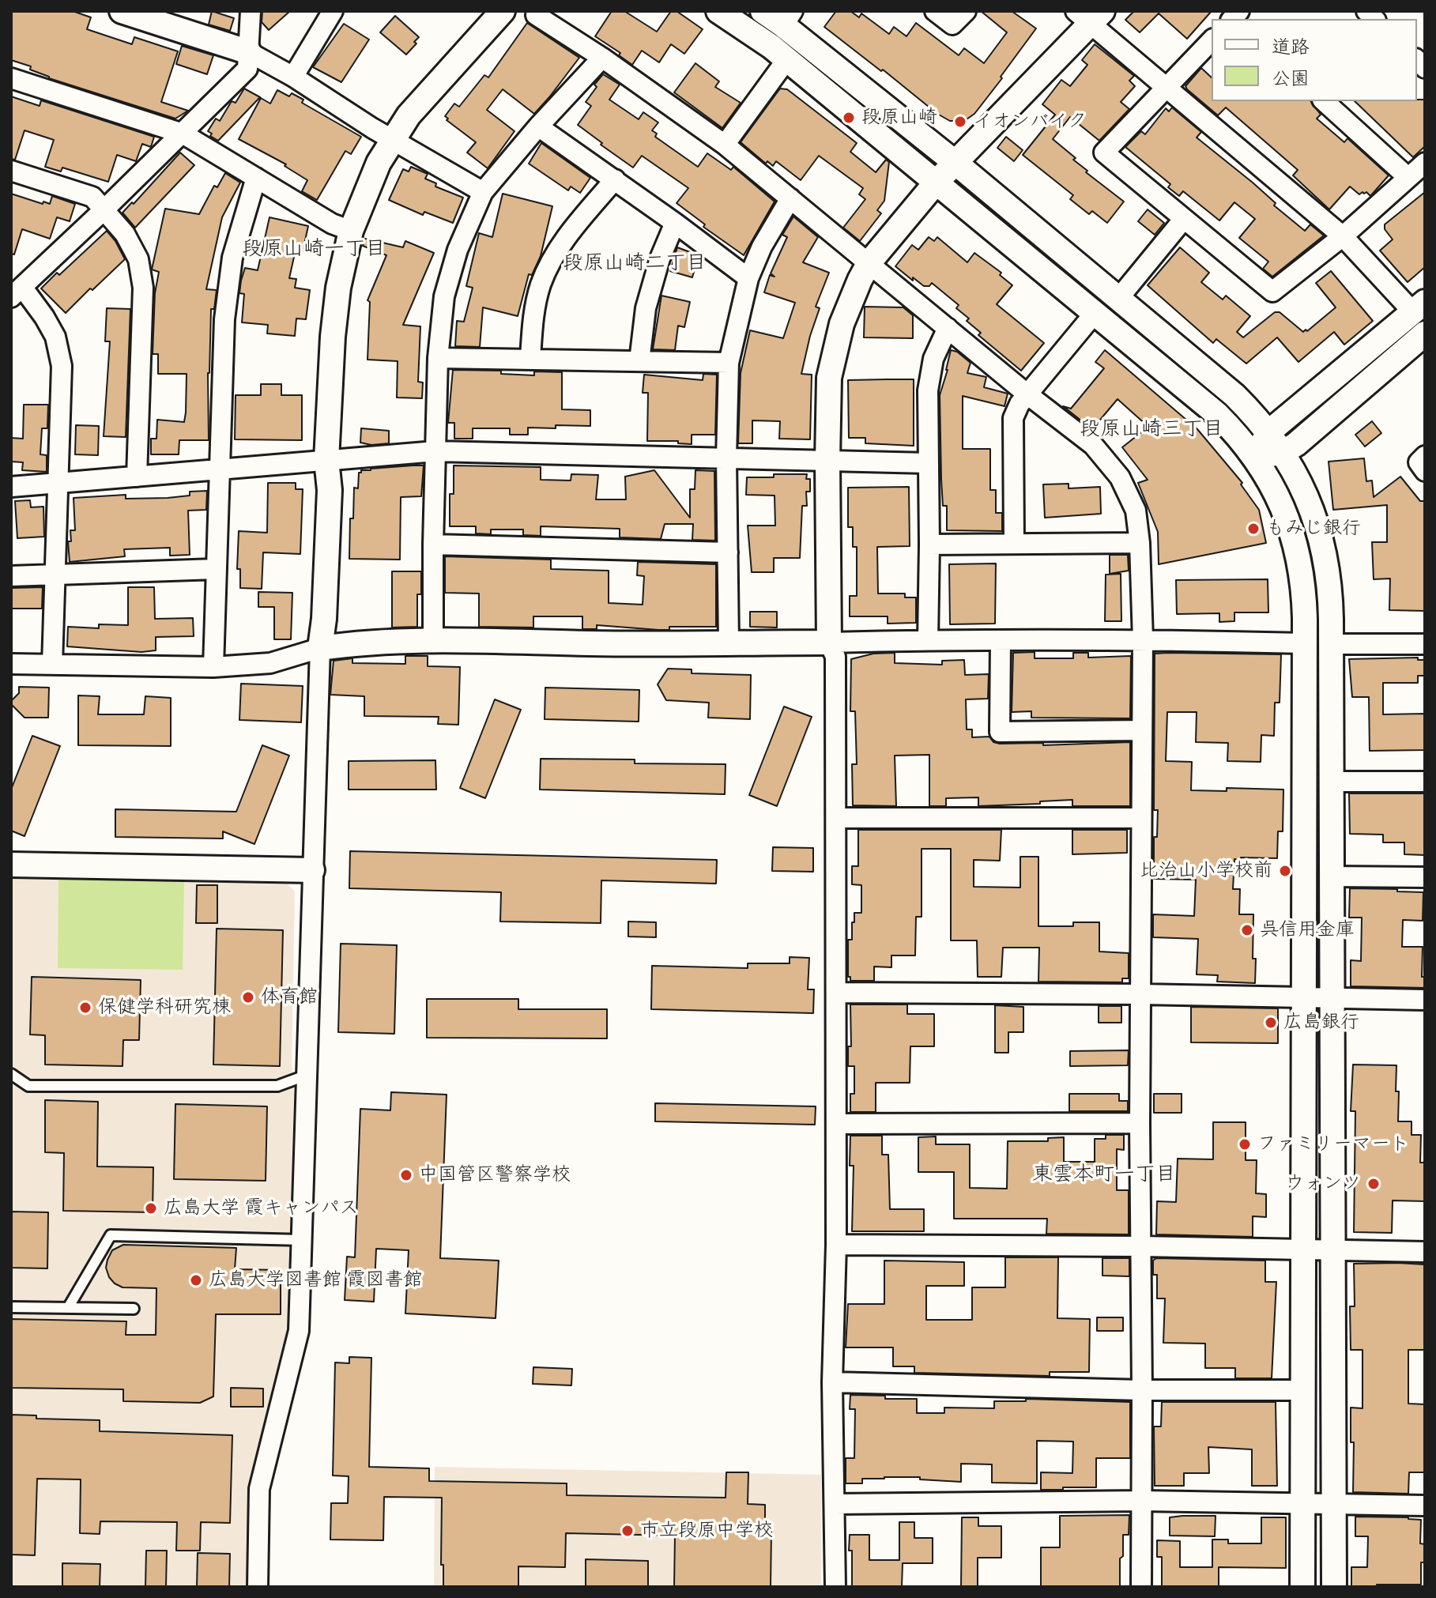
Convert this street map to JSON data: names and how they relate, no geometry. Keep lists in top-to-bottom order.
{
  "districts": [
    "段原山崎一丁目",
    "段原山崎二丁目",
    "段原山崎三丁目",
    "東雲本町一丁目"
  ],
  "places": [
    "段原山崎",
    "イオンバイク",
    "もみじ銀行",
    "比治山小学校前",
    "呉信用金庫",
    "体育館",
    "保健学科研究棟",
    "広島銀行",
    "ファミリーマート",
    "中国管区警察学校",
    "ウォンツ",
    "広島大学 霞キャンパス",
    "広島大学図書館 霞図書館",
    "市立段原中学校"
  ],
  "legend": ["道路", "公園"]
}
